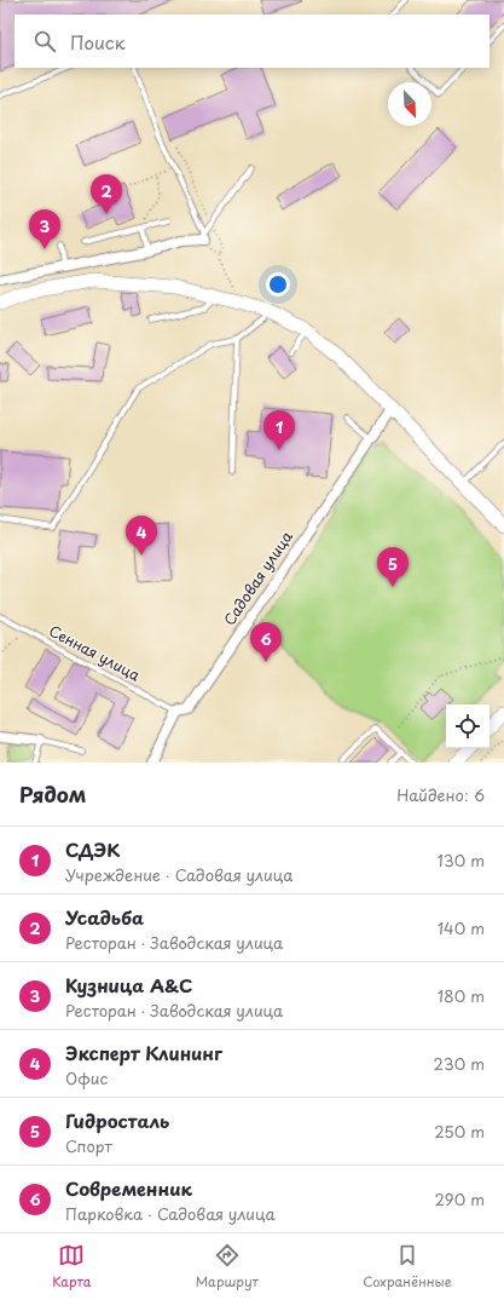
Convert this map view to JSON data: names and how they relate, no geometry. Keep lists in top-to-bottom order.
{
  "streets": {
    "street": ["Садовая улица"],
    "lane": ["Сенная улица"]
  },
  "crossings": [
    ["Садовая улица", "Сенная улица"]
  ],
  "north": "bottom right",
  "page": {
    "search": "Поиск",
    "pins": [
      "2",
      "3",
      "1",
      "4",
      "5",
      "6"
    ],
    "heading": ["Рядом", "Найдено: 6"],
    "list": [
      {
        "mark": "1",
        "name": "СДЭК",
        "note": "Учреждение · Садовая улица",
        "value": "130 m"
      },
      {
        "mark": "2",
        "name": "Усадьба",
        "note": "Ресторан · Заводская улица",
        "value": "140 m"
      },
      {
        "mark": "3",
        "name": "Кузница А&С",
        "note": "Ресторан · Заводская улица",
        "value": "180 m"
      },
      {
        "mark": "4",
        "name": "Эксперт Клининг",
        "note": "Офис",
        "value": "230 m"
      },
      {
        "mark": "5",
        "name": "Гидросталь",
        "note": "Спорт",
        "value": "250 m"
      },
      {
        "mark": "6",
        "name": "Современник",
        "note": "Парковка · Садовая улица",
        "value": "290 m"
      }
    ],
    "nav": ["Карта", "Маршрут", "Сохранённые"]
  }
}
